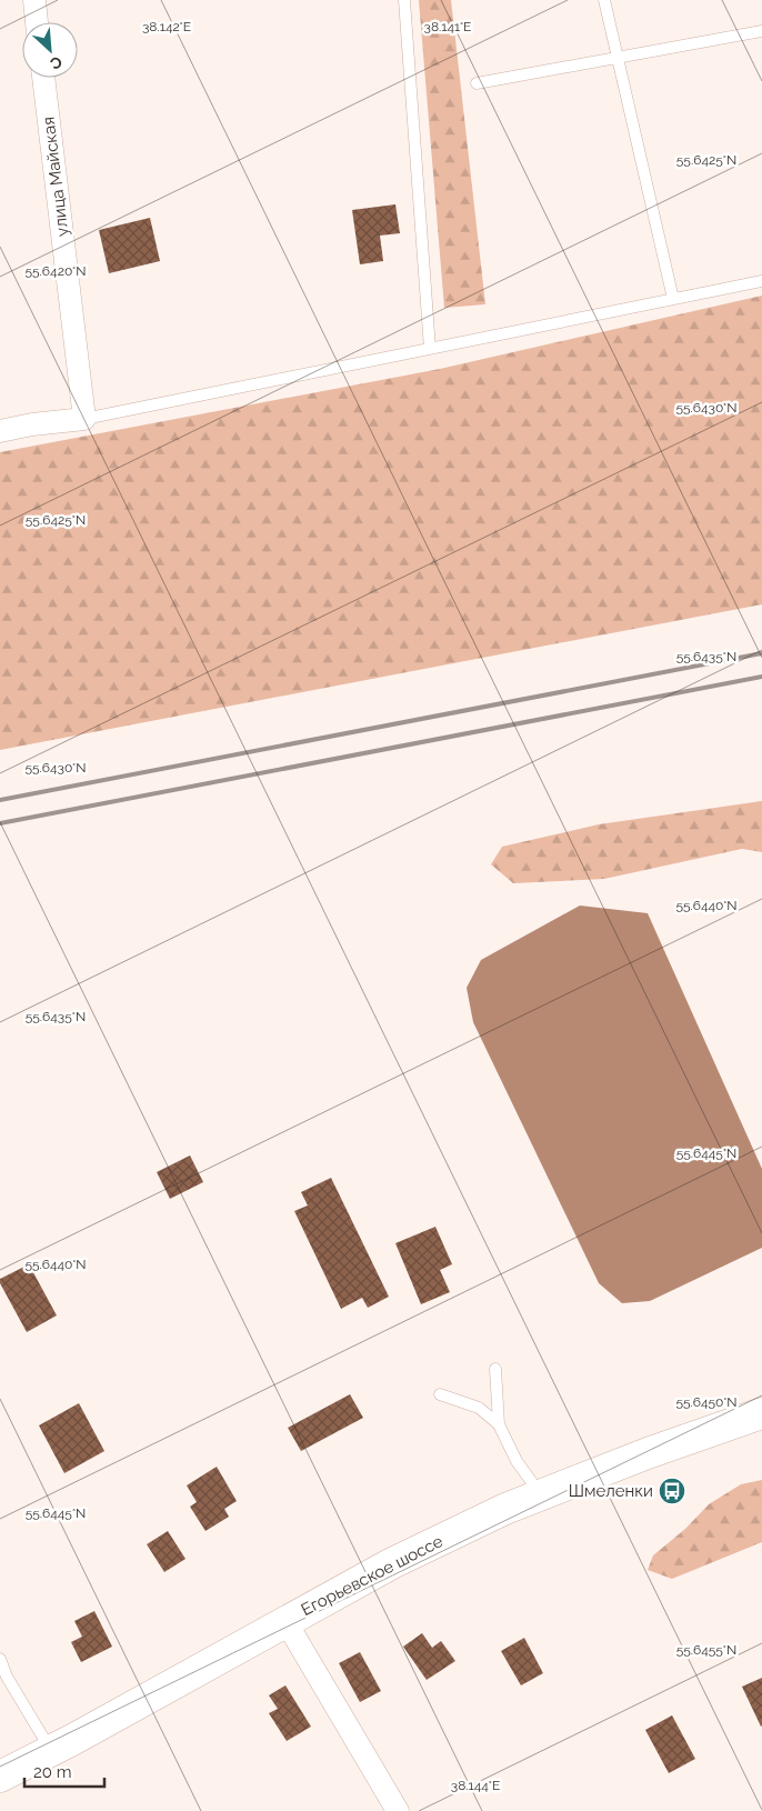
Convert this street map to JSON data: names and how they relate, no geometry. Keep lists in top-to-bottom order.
{
  "streets": {
    "main road": ["Егорьевское шоссе"],
    "street": ["улица Майская"]
  },
  "places": {
    "bus stop": ["Шмеленки"]
  },
  "scale_bar": "20 m",
  "north": "bottom right",
  "coordinates": [
    "38.142°E",
    "38.141°E",
    "55.6425°N",
    "55.6420°N",
    "55.6430°N",
    "55.6435°N",
    "55.6440°N",
    "55.6445°N",
    "55.6450°N",
    "55.6455°N",
    "38.144°E"
  ]
}
